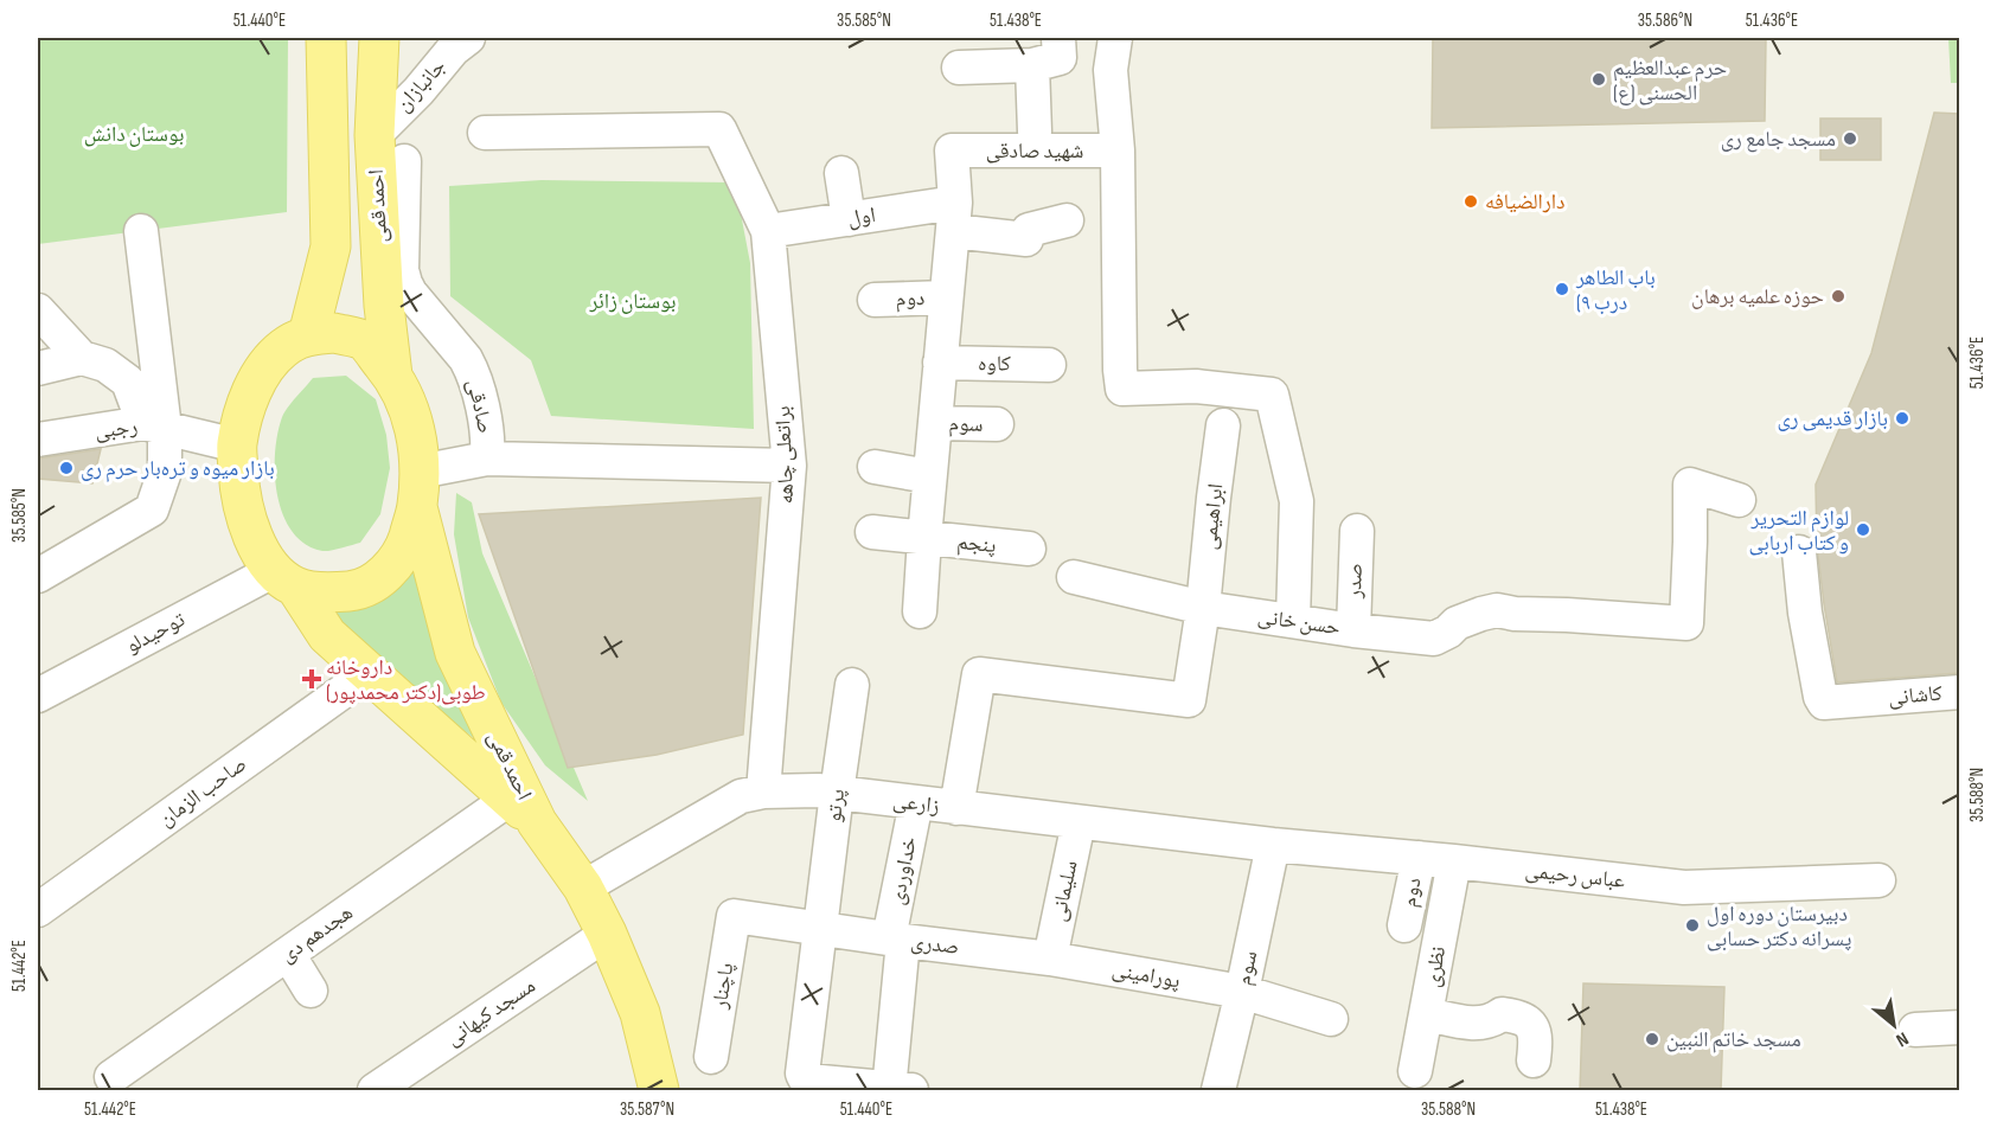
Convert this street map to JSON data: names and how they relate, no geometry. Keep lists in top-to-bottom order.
{
  "streets": {
    "main road": ["احمد قمی"],
    "street": [
      "جانبازان",
      "شهید صادقی",
      "اول",
      "دوم",
      "کاوه",
      "صادقی",
      "سوم",
      "رجبی",
      "براتعلی چاهه",
      "ابراهیمی",
      "پنجم",
      "صدر",
      "حسن خانی",
      "توحیدلو",
      "کاشانی",
      "صاحب الزمان",
      "زارعی",
      "پرتو",
      "خداوردی",
      "عباس رحیمی",
      "سلیمانی",
      "هجدهم دی",
      "صدری",
      "نظری",
      "پورامینی",
      "پاچنار",
      "مسجد کیهانی"
    ]
  },
  "crossings": [
    ["جانبازان", "احمد قمی"],
    ["شهید صادقی", "اول"],
    ["احمد قمی", "رجبی"],
    ["احمد قمی", "توحیدلو"],
    ["احمد قمی", "صاحب الزمان"],
    ["احمد قمی", "زارعی"],
    ["احمد قمی", "هجدهم دی"],
    ["احمد قمی", "مسجد کیهانی"],
    ["اول", "براتعلی چاهه"],
    ["دوم", "عباس رحیمی"],
    ["صادقی", "براتعلی چاهه"],
    ["سوم", "زارعی"],
    ["سوم", "عباس رحیمی"],
    ["سوم", "پورامینی"],
    ["رجبی", "توحیدلو"],
    ["براتعلی چاهه", "زارعی"],
    ["ابراهیمی", "حسن خانی"],
    ["صدر", "حسن خانی"],
    ["زارعی", "پرتو"],
    ["زارعی", "خداوردی"],
    ["زارعی", "عباس رحیمی"],
    ["زارعی", "سلیمانی"],
    ["پرتو", "صدری"],
    ["پرتو", "پاچنار"],
    ["خداوردی", "صدری"],
    ["عباس رحیمی", "نظری"],
    ["سلیمانی", "صدری"],
    ["سلیمانی", "پورامینی"],
    ["صدری", "پورامینی"],
    ["صدری", "پاچنار"]
  ],
  "parks": ["بوستان دانش", "بوستان زائر"],
  "places": {
    "other": [
      "حرم عبدالعظیم الحسنی (ع)",
      "مسجد جامع ری",
      "دارالضیافه",
      "باب الطاهر (درب ۹",
      "حوزه علمیه برهان",
      "بازار قدیمی ری",
      "بازار میوه و تره‌بار حرم ری",
      "لوازم التحریر و کتاب اربابی",
      "دبیرستان دوره اول پسرانه دکتر حسابی",
      "مسجد خاتم النبین"
    ],
    "health": ["داروخانه طوبی(دکتر محمدپور)"]
  },
  "north": "bottom right",
  "coordinates": [
    "51.440°E",
    "35.585°N",
    "51.438°E",
    "35.586°N",
    "51.436°E",
    "35.588°N",
    "51.442°E",
    "35.587°N"
  ]
}
